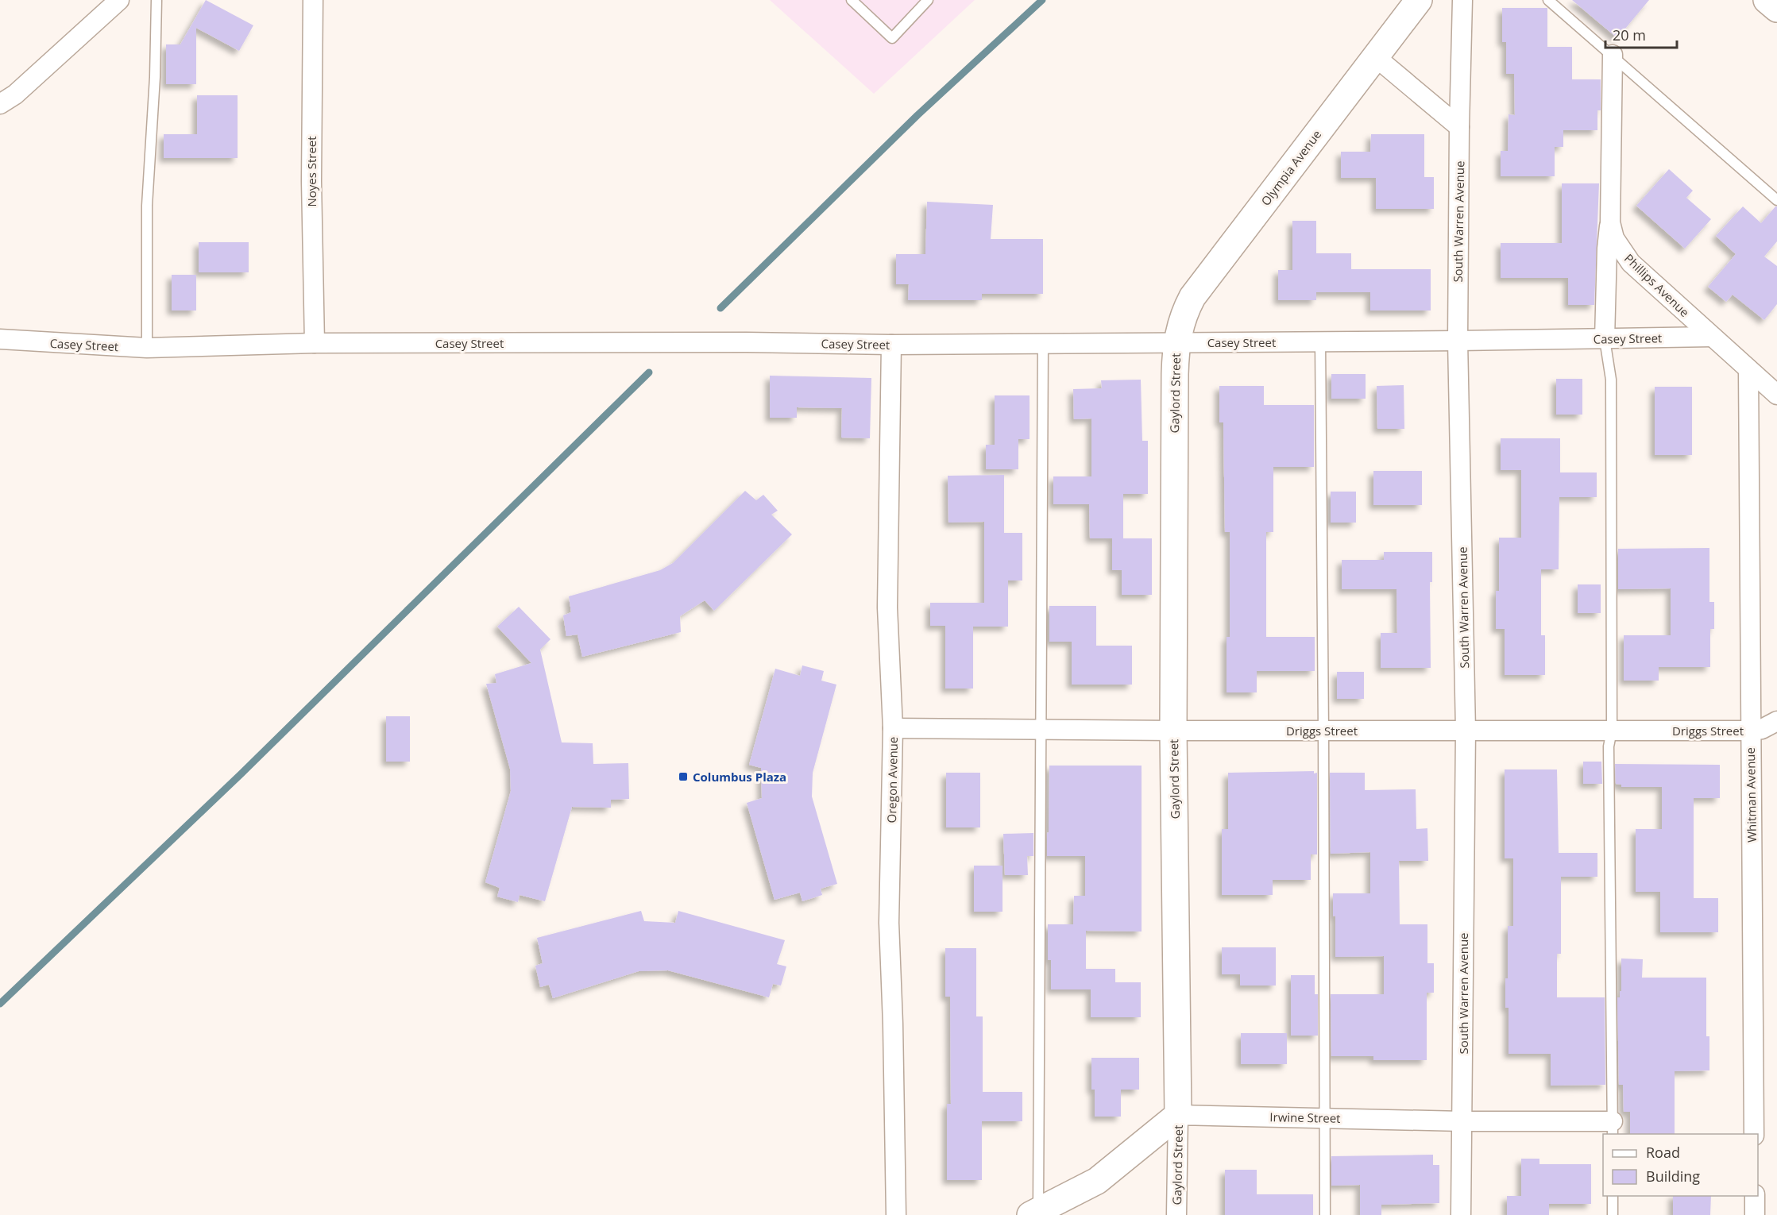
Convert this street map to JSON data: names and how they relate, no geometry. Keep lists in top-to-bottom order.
{
  "streets": {
    "street": [
      "Olympia Avenue",
      "Noyes Street",
      "South Warren Avenue",
      "Phillips Avenue",
      "Casey Street",
      "Gaylord Street",
      "Driggs Street",
      "Oregon Avenue",
      "Whitman Avenue",
      "Irwine Street"
    ]
  },
  "crossings": [
    ["Olympia Avenue", "Casey Street"],
    ["Olympia Avenue", "Gaylord Street"],
    ["Noyes Street", "Casey Street"],
    ["South Warren Avenue", "Casey Street"],
    ["South Warren Avenue", "Driggs Street"],
    ["South Warren Avenue", "Irwine Street"],
    ["Phillips Avenue", "Casey Street"],
    ["Phillips Avenue", "Whitman Avenue"],
    ["Casey Street", "Gaylord Street"],
    ["Casey Street", "Oregon Avenue"],
    ["Gaylord Street", "Driggs Street"],
    ["Gaylord Street", "Irwine Street"],
    ["Driggs Street", "Oregon Avenue"],
    ["Driggs Street", "Whitman Avenue"]
  ],
  "places": {
    "transit": ["Columbus Plaza"]
  },
  "legend": ["Road", "Building"],
  "scale_bar": "20 m"
}
